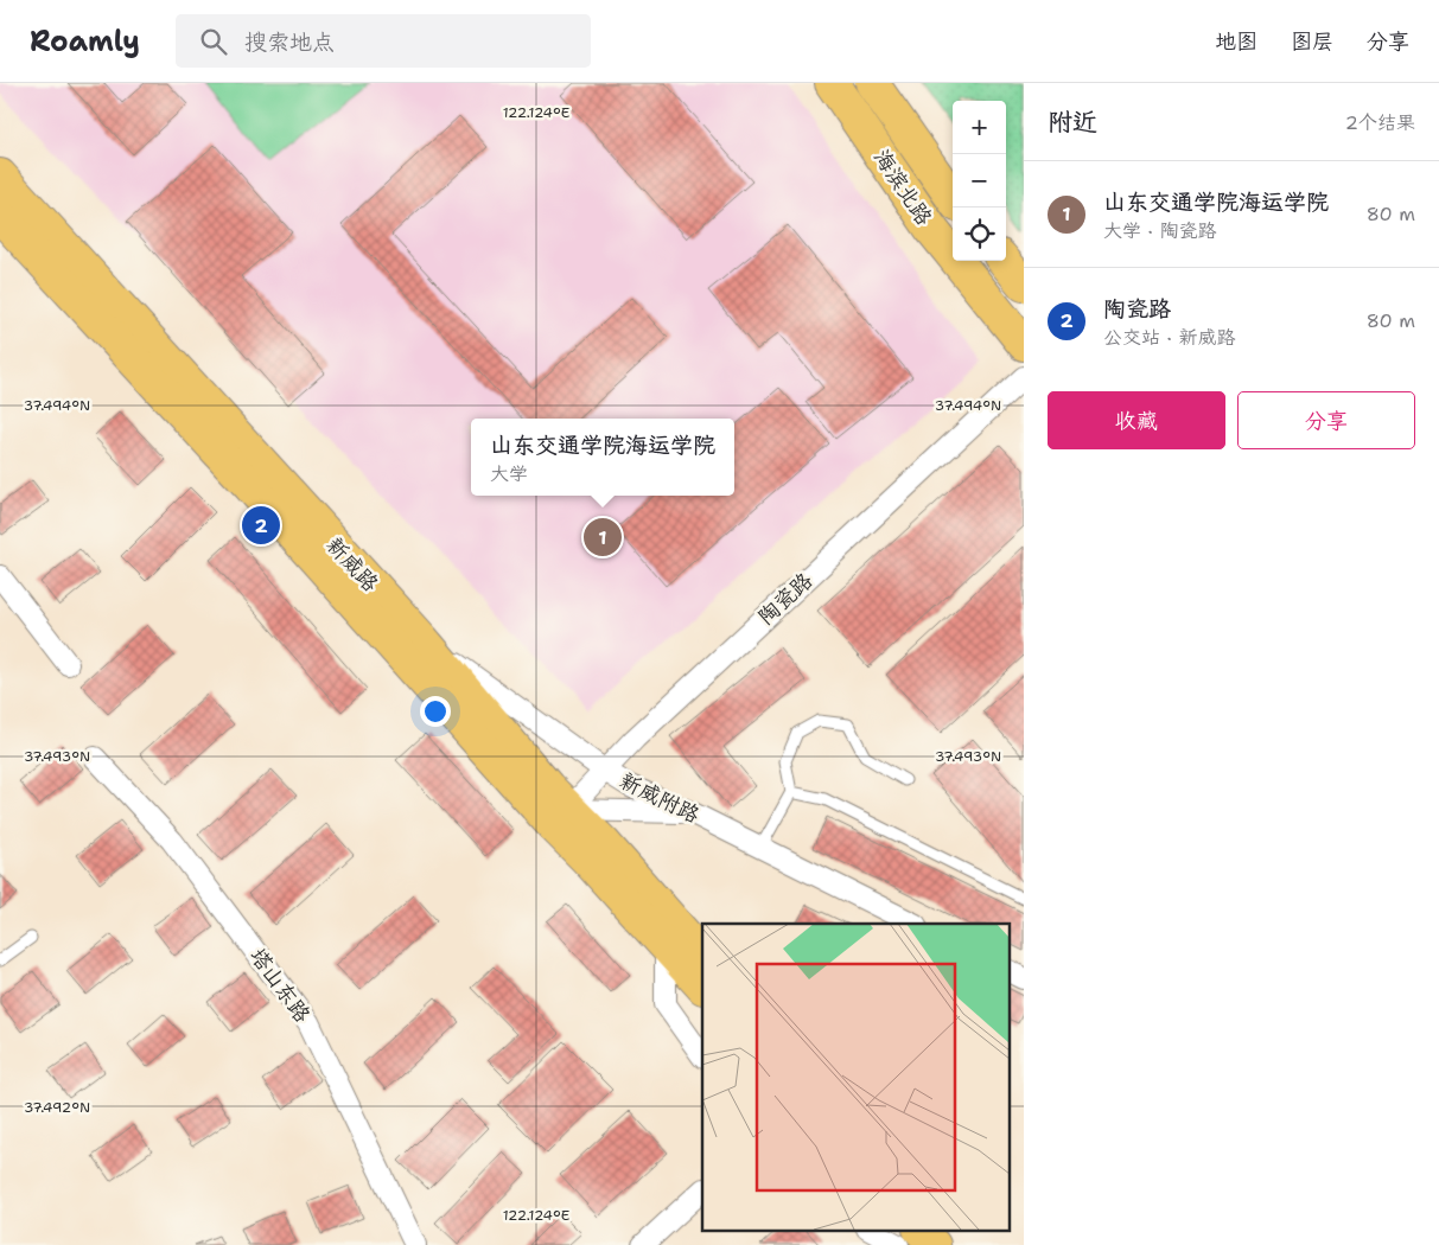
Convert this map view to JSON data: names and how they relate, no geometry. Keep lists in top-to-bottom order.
{
  "streets": {
    "main road": ["海滨北路", "新威路"],
    "street": ["陶瓷路", "新威附路", "塔山东路"]
  },
  "crossings": [
    ["新威路", "陶瓷路"],
    ["新威路", "新威附路"],
    ["陶瓷路", "新威附路"]
  ],
  "page": {
    "header": "Roamly",
    "search": "搜索地点",
    "nav": ["地图", "图层", "分享"],
    "heading": ["附近", "2个结果"],
    "map_buttons": ["+", "−"],
    "list": [
      {
        "mark": "1",
        "name": "山东交通学院海运学院",
        "note": "大学 · 陶瓷路",
        "value": "80 m"
      },
      {
        "mark": "2",
        "name": "陶瓷路",
        "note": "公交站 · 新威路",
        "value": "80 m"
      }
    ],
    "buttons": ["收藏", "分享"],
    "popup": ["山东交通学院海运学院", "大学"],
    "pins": ["2", "1"]
  },
  "coordinates": [
    "122.124°E",
    "37.494°N",
    "37.493°N",
    "37.492°N"
  ]
}
